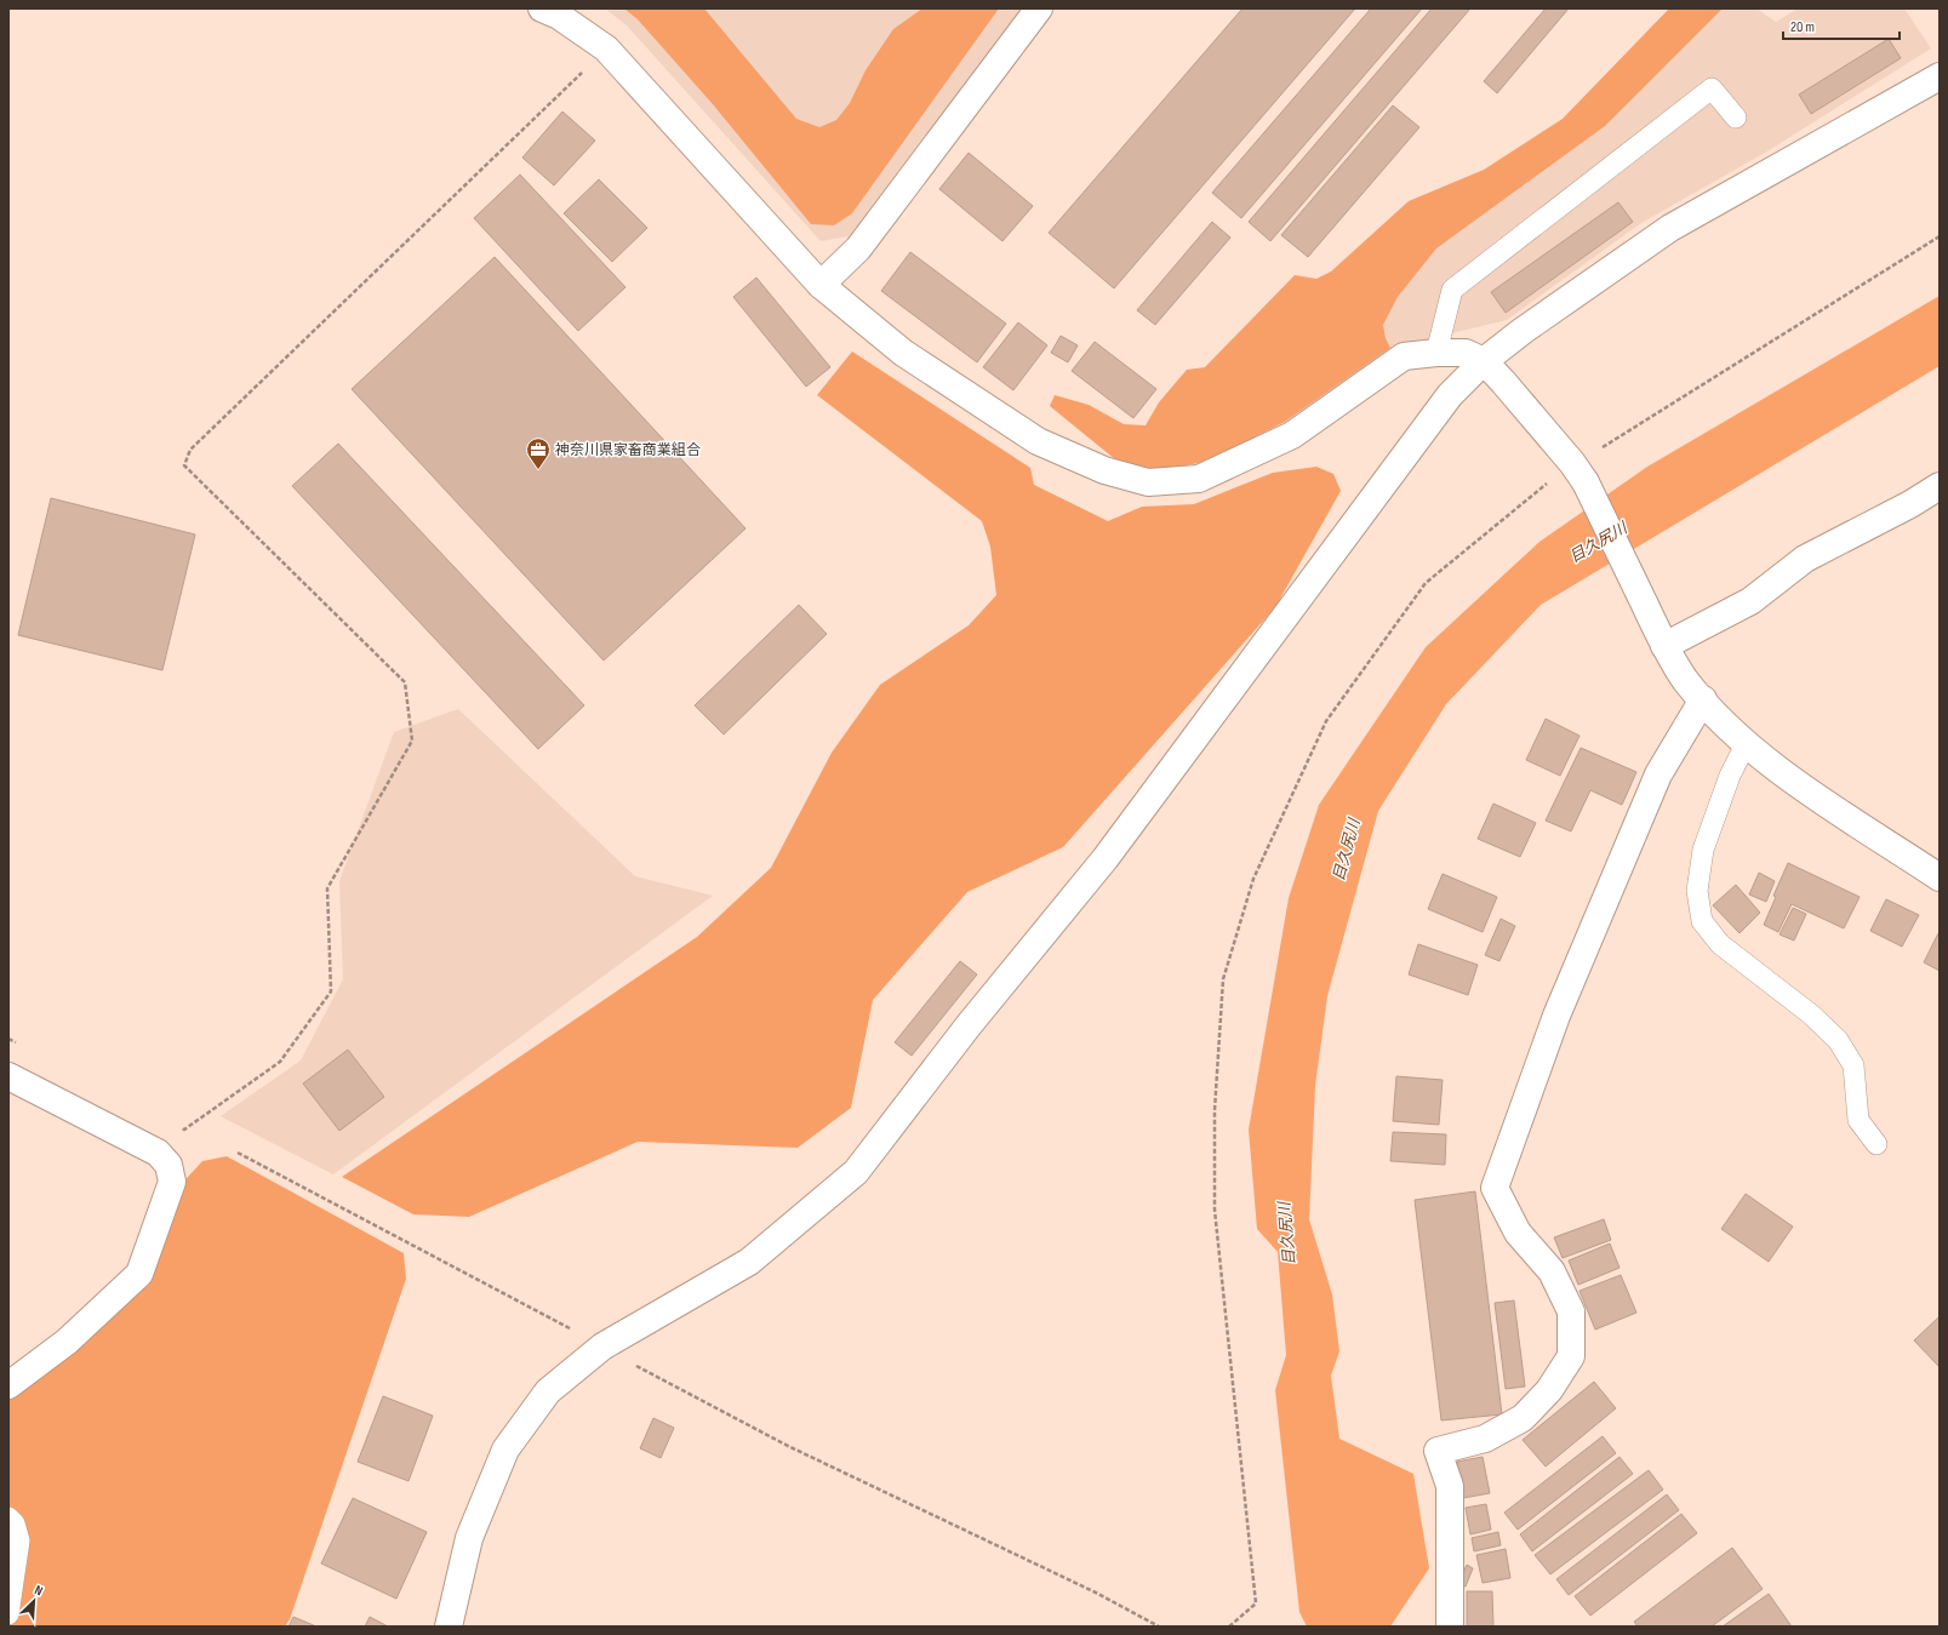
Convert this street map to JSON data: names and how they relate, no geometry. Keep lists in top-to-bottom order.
{
  "water": ["目久尻川"],
  "places": {
    "office": ["神奈川県家畜商業組合"]
  },
  "scale_bar": "20 m",
  "north": "top right"
}
